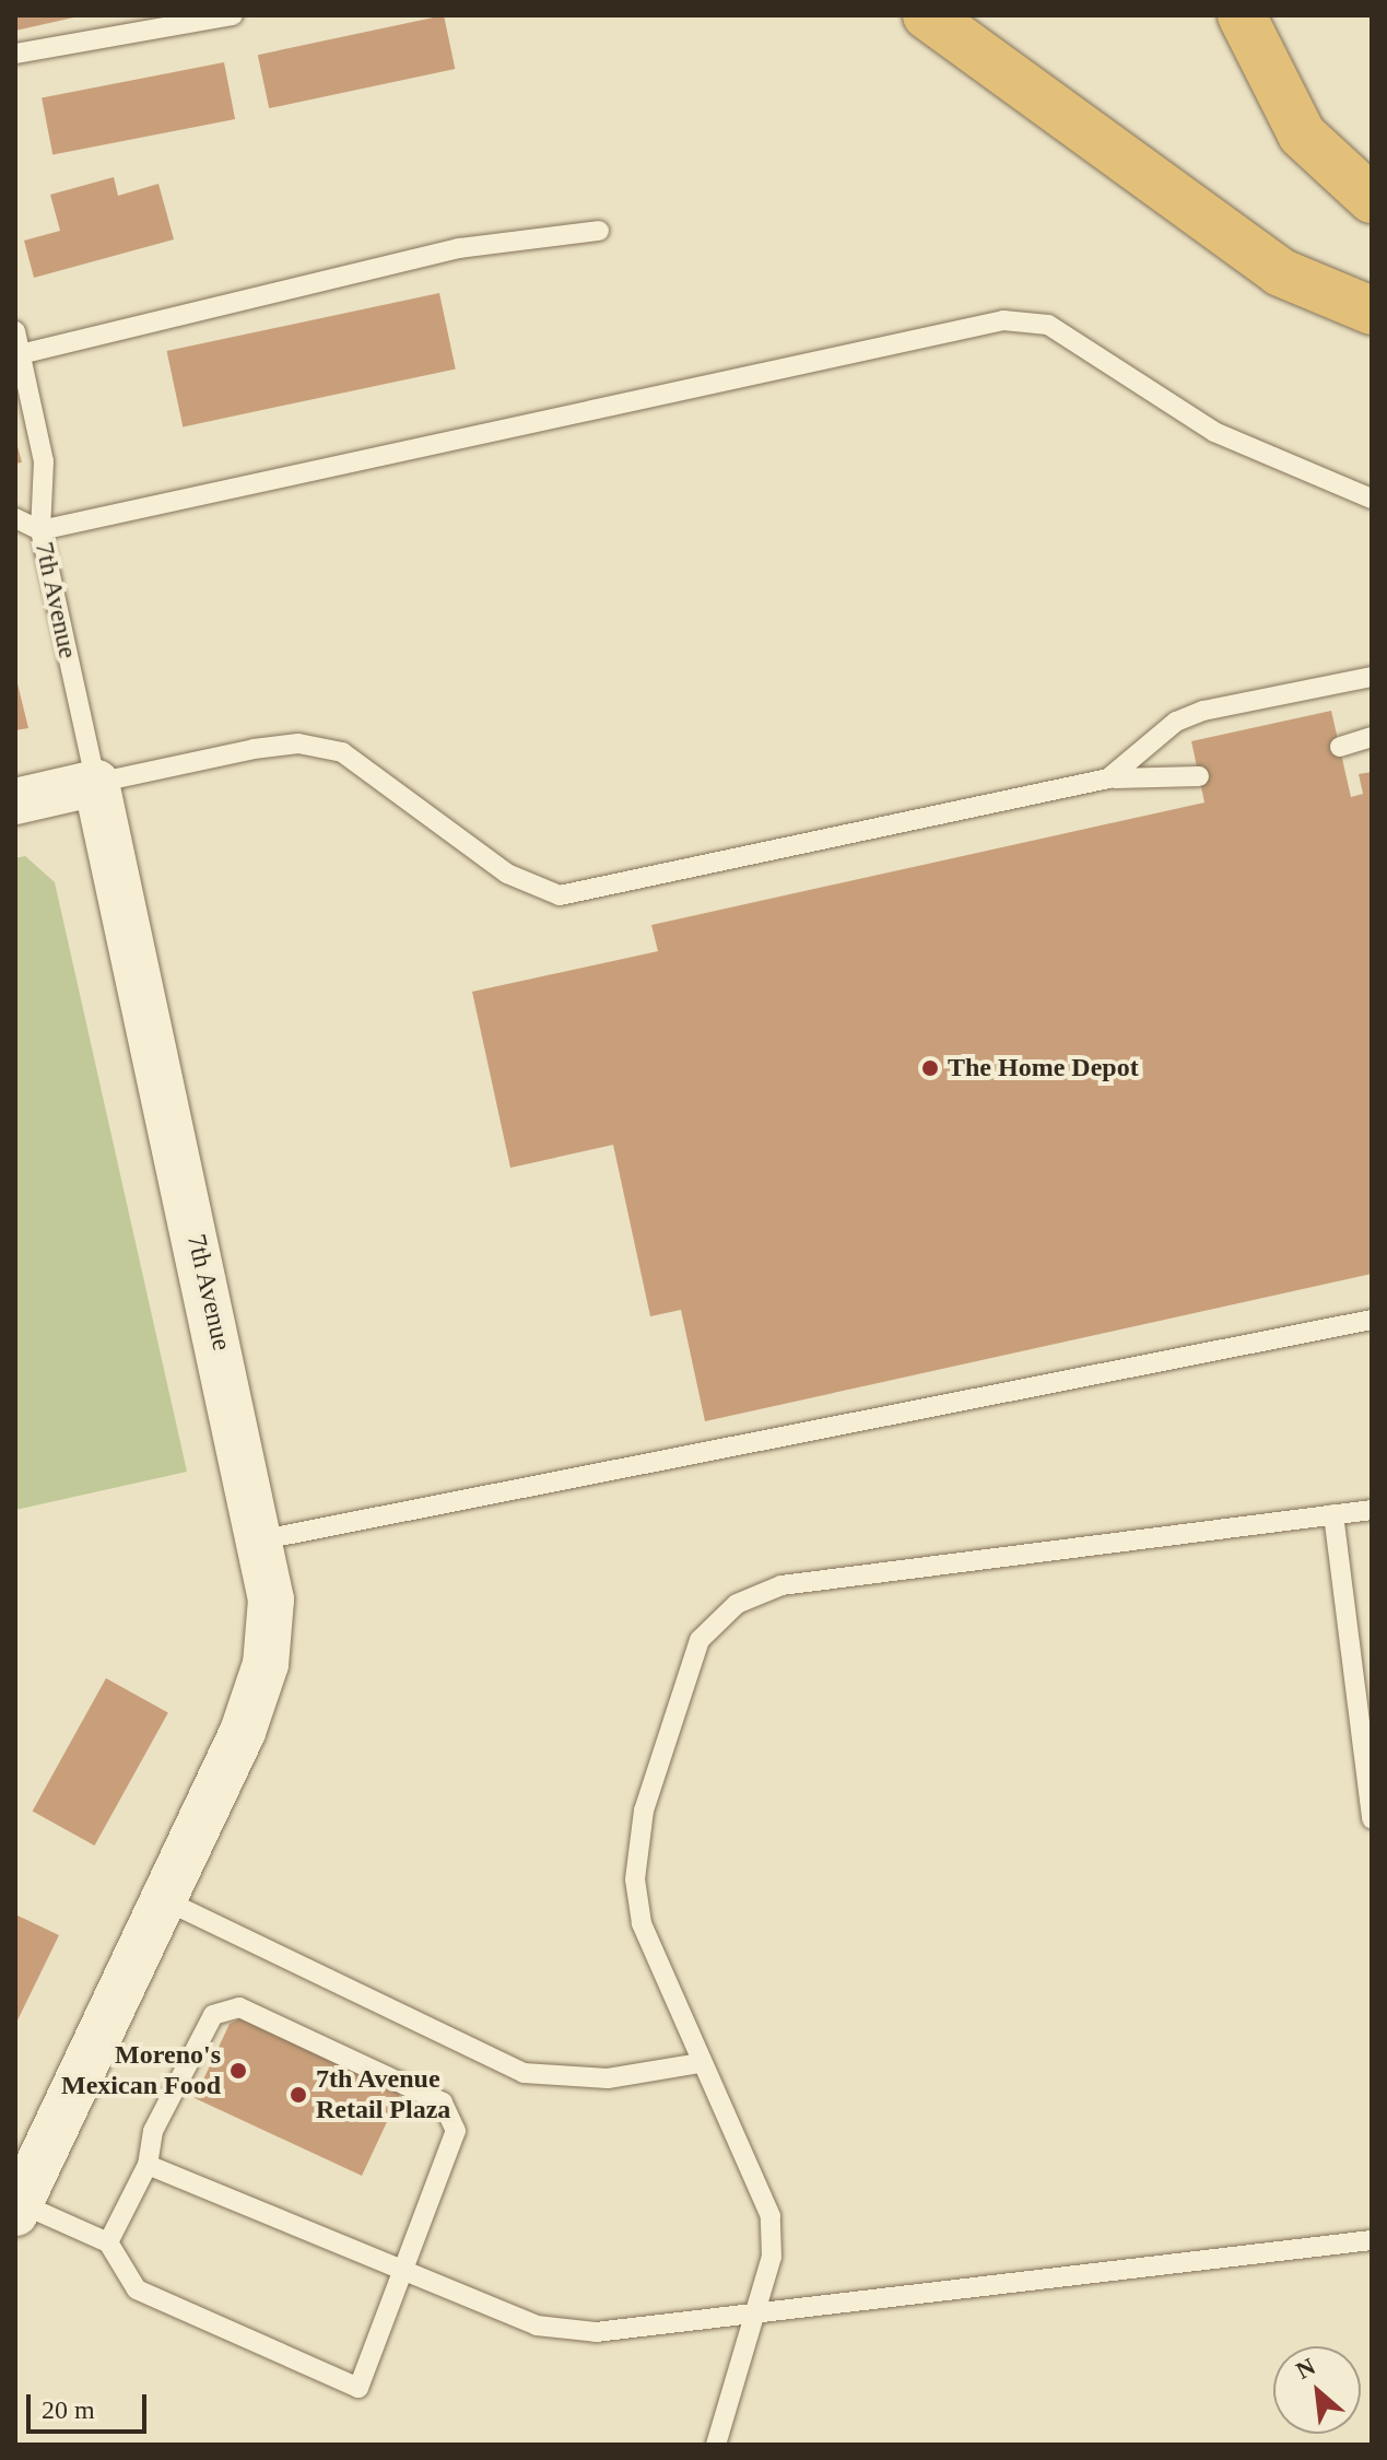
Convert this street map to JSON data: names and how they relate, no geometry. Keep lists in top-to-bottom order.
{
  "streets": {
    "street": ["7th Avenue"]
  },
  "places": ["The Home Depot", "Moreno's Mexican Food", "7th Avenue Retail Plaza"],
  "scale_bar": "20 m",
  "north": "top left"
}
